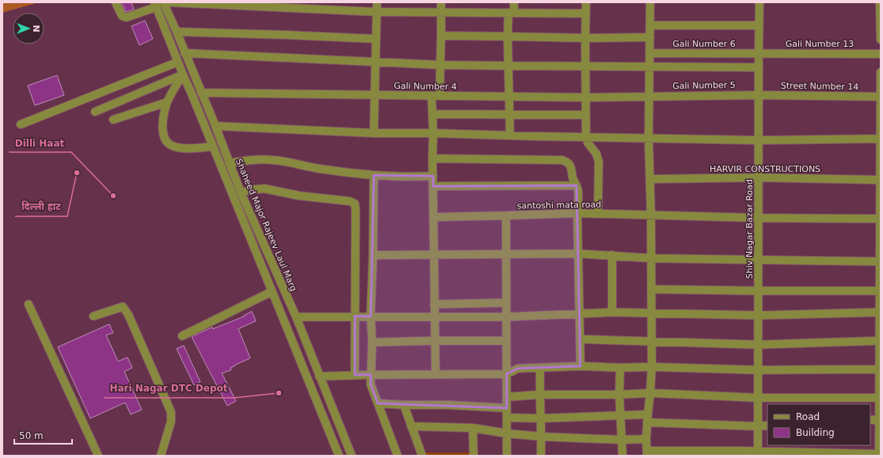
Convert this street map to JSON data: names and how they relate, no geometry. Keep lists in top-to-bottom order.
{
  "streets": {
    "street": [
      "Gali Number 6",
      "Gali Number 13",
      "Gali Number 5",
      "Gali Number 4",
      "Street Number 14",
      "HARVIR CONSTRUCTIONS",
      "santoshi mata road",
      "Shaheed Major Rajeev Laul Marg",
      "Shiv Nagar Bazar Road"
    ]
  },
  "crossings": [
    ["Gali Number 6", "Gali Number 13"],
    ["Gali Number 6", "Shiv Nagar Bazar Road"],
    ["Gali Number 13", "Shiv Nagar Bazar Road"],
    ["Gali Number 5", "Gali Number 4"],
    ["Gali Number 5", "Street Number 14"],
    ["Gali Number 5", "Shiv Nagar Bazar Road"],
    ["Gali Number 4", "Shaheed Major Rajeev Laul Marg"],
    ["Street Number 14", "Shiv Nagar Bazar Road"],
    ["HARVIR CONSTRUCTIONS", "Shiv Nagar Bazar Road"],
    ["santoshi mata road", "Shiv Nagar Bazar Road"]
  ],
  "places": ["दिल्ली हाट", "Dilli Haat", "Hari Nagar DTC Depot"],
  "legend": ["Road", "Building"],
  "scale_bar": "50 m",
  "north": "right"
}
